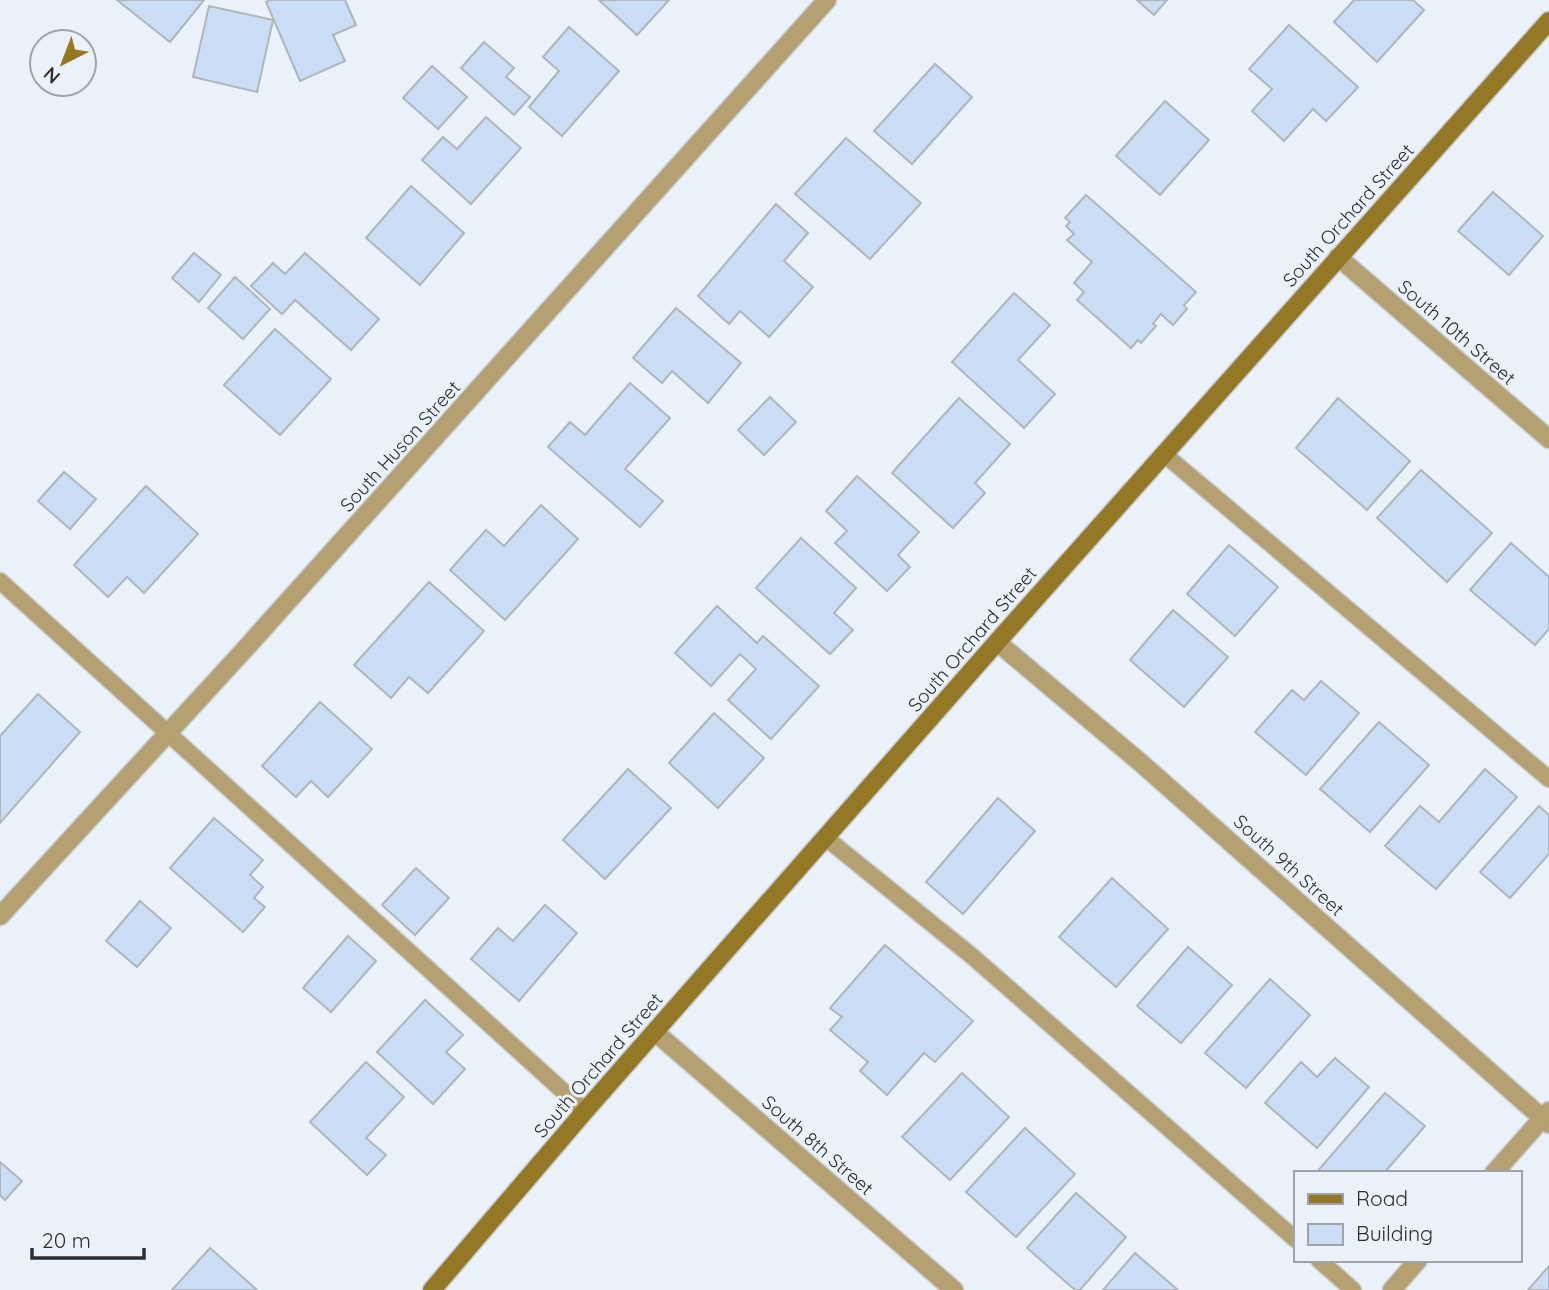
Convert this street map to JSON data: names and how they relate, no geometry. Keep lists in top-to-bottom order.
{
  "streets": {
    "street": [
      "South Orchard Street",
      "South 10th Street",
      "South Huson Street",
      "South 9th Street",
      "South 8th Street"
    ]
  },
  "crossings": [
    ["South Orchard Street", "South 10th Street"],
    ["South Orchard Street", "South 9th Street"],
    ["South Orchard Street", "South 8th Street"]
  ],
  "legend": ["Road", "Building"],
  "scale_bar": "20 m",
  "north": "bottom left"
}
